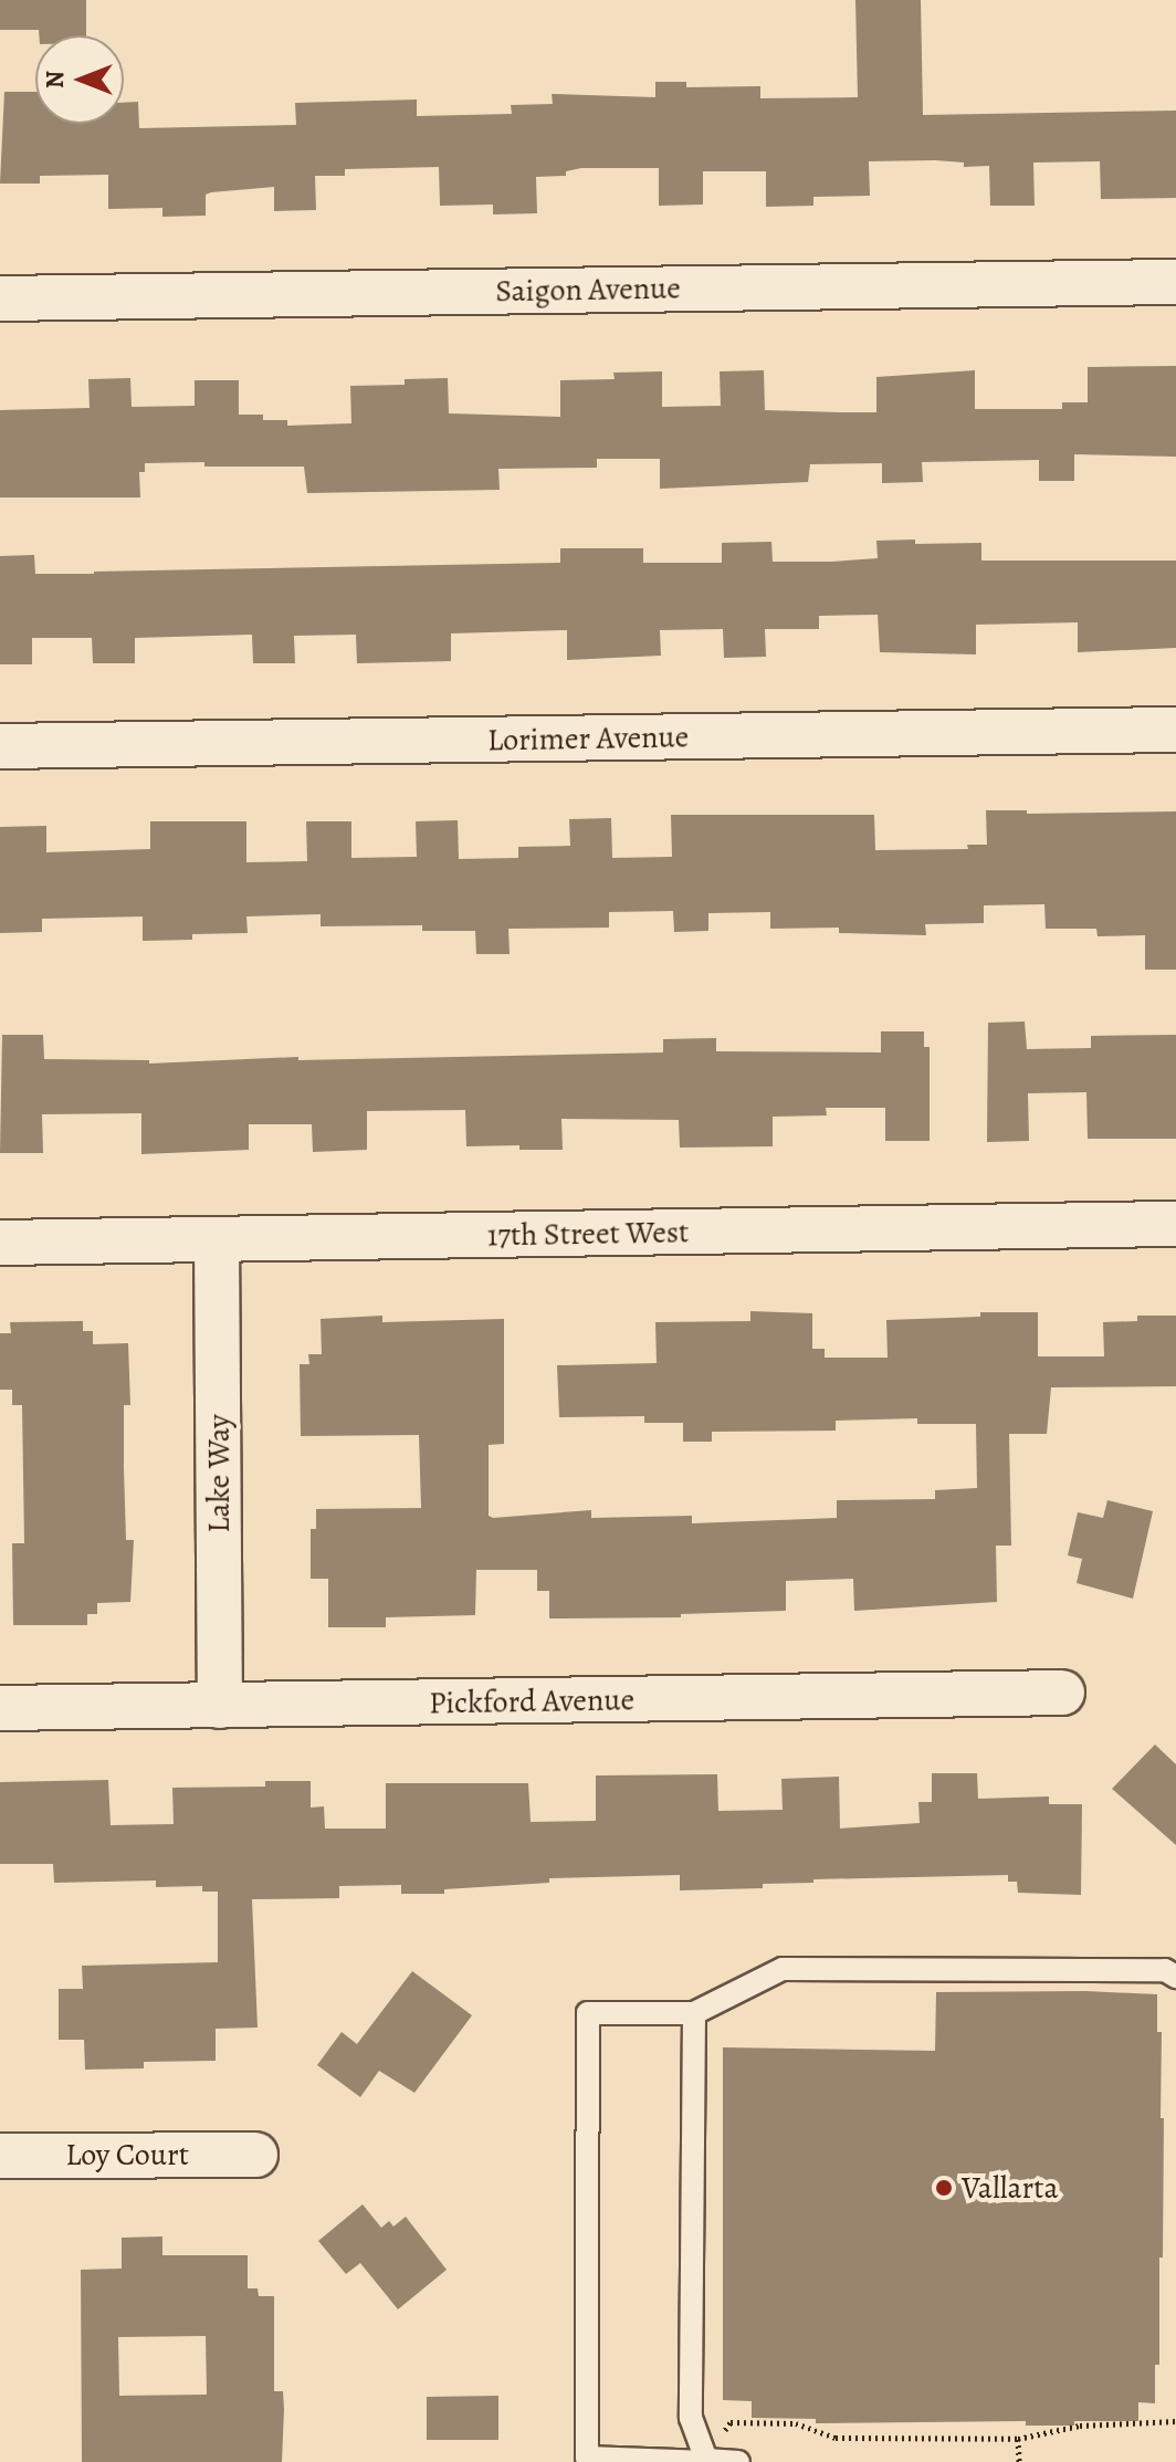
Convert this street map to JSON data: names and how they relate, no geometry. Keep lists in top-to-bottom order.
{
  "streets": {
    "street": [
      "Saigon Avenue",
      "Lorimer Avenue",
      "17th Street West",
      "Lake Way",
      "Pickford Avenue",
      "Loy Court"
    ]
  },
  "crossings": [
    ["17th Street West", "Lake Way"],
    ["Lake Way", "Pickford Avenue"]
  ],
  "places": ["Vallarta"],
  "north": "left"
}
